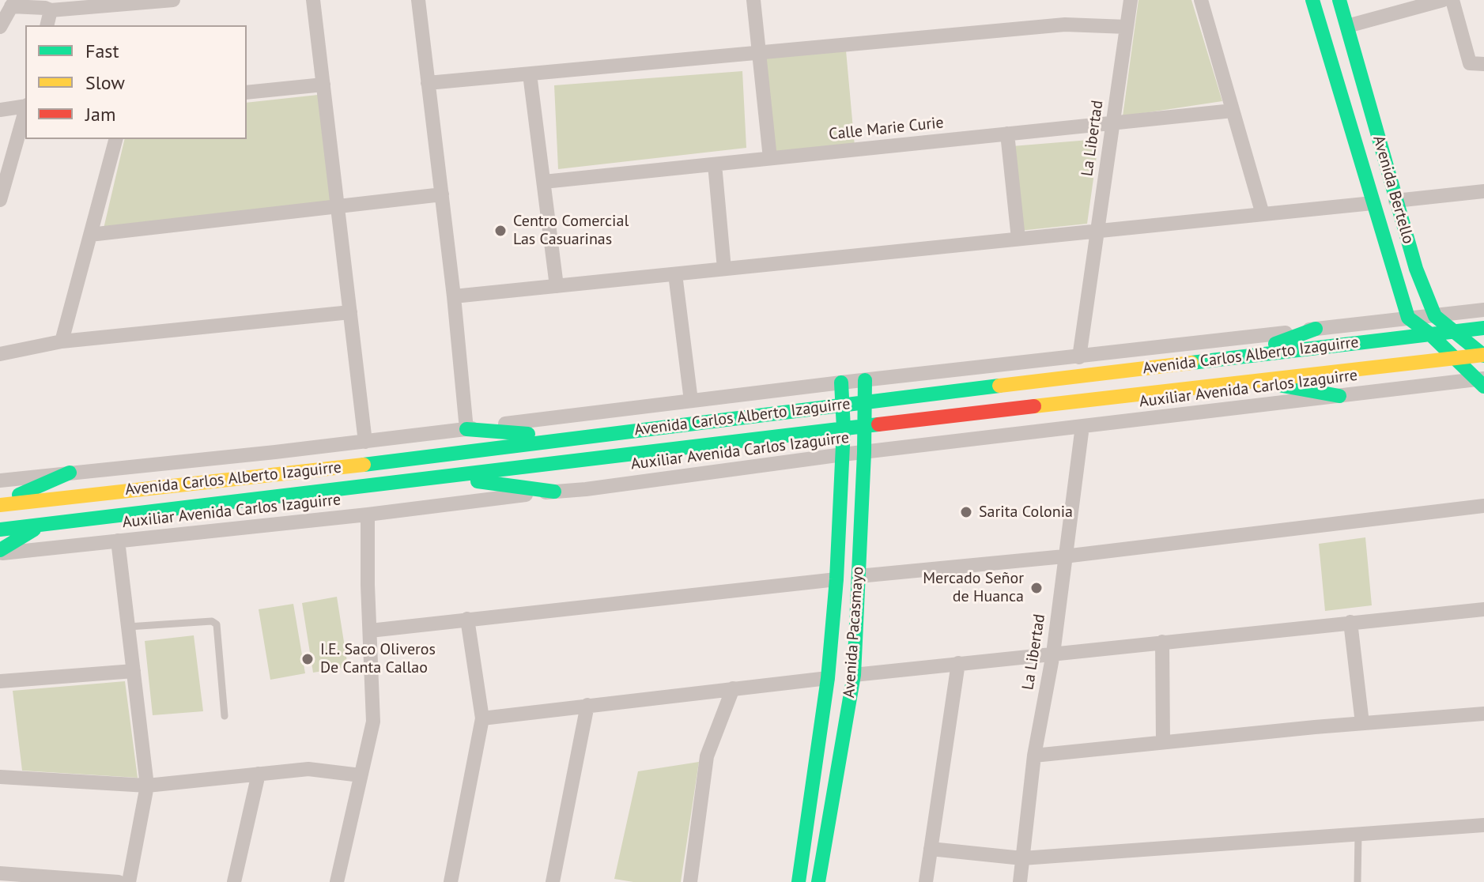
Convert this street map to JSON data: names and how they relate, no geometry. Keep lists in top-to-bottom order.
{
  "streets": {
    "main road": ["Avenida Bertello", "Avenida Carlos Alberto Izaguirre", "Avenida Pacasmayo"],
    "street": ["Calle Marie Curie", "La Libertad", "Auxiliar Avenida Carlos Izaguirre"]
  },
  "crossings": [
    ["Calle Marie Curie", "La Libertad"],
    ["La Libertad", "Auxiliar Avenida Carlos Izaguirre"],
    ["Avenida Bertello", "Avenida Carlos Alberto Izaguirre"],
    ["Avenida Carlos Alberto Izaguirre", "Avenida Pacasmayo"],
    ["Auxiliar Avenida Carlos Izaguirre", "Avenida Pacasmayo"]
  ],
  "places": [
    "Centro Comercial Las Casuarinas",
    "Sarita Colonia",
    "Mercado Señor de Huanca",
    "I.E. Saco Oliveros De Canta Callao"
  ],
  "legend": ["Fast", "Slow", "Jam"]
}
